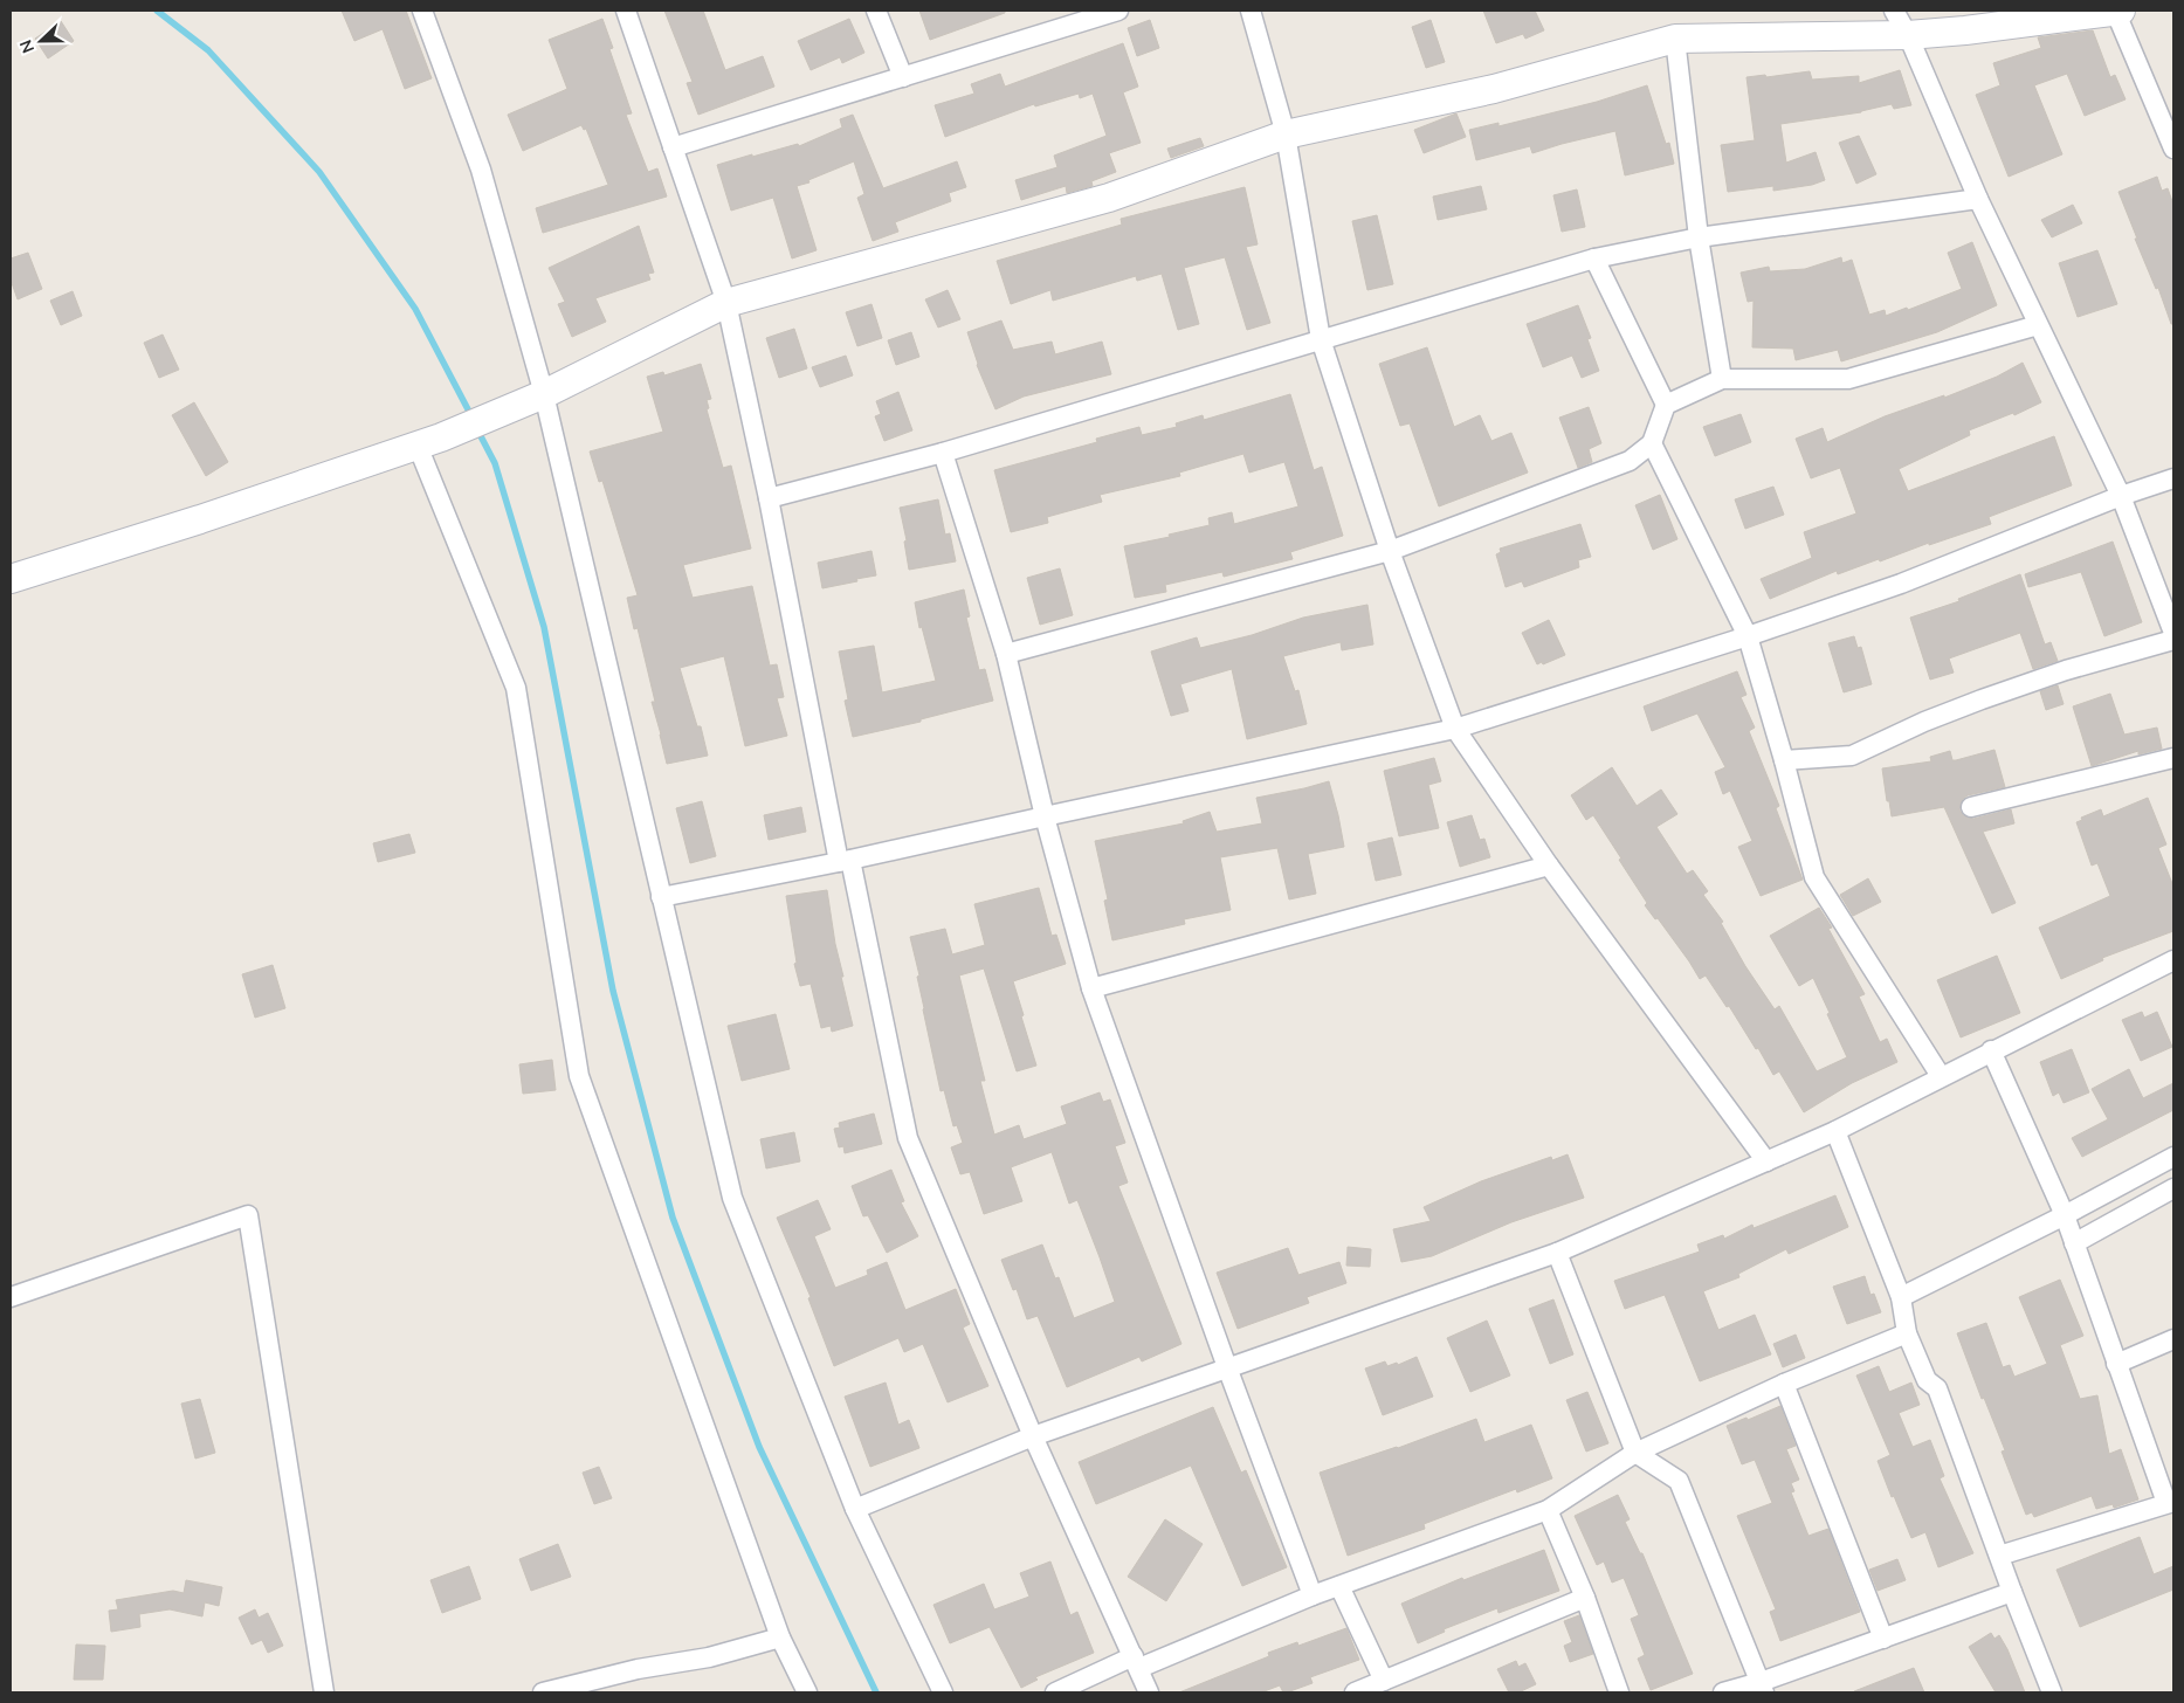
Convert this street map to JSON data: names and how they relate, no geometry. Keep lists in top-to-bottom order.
{
  "north": "left"
}
